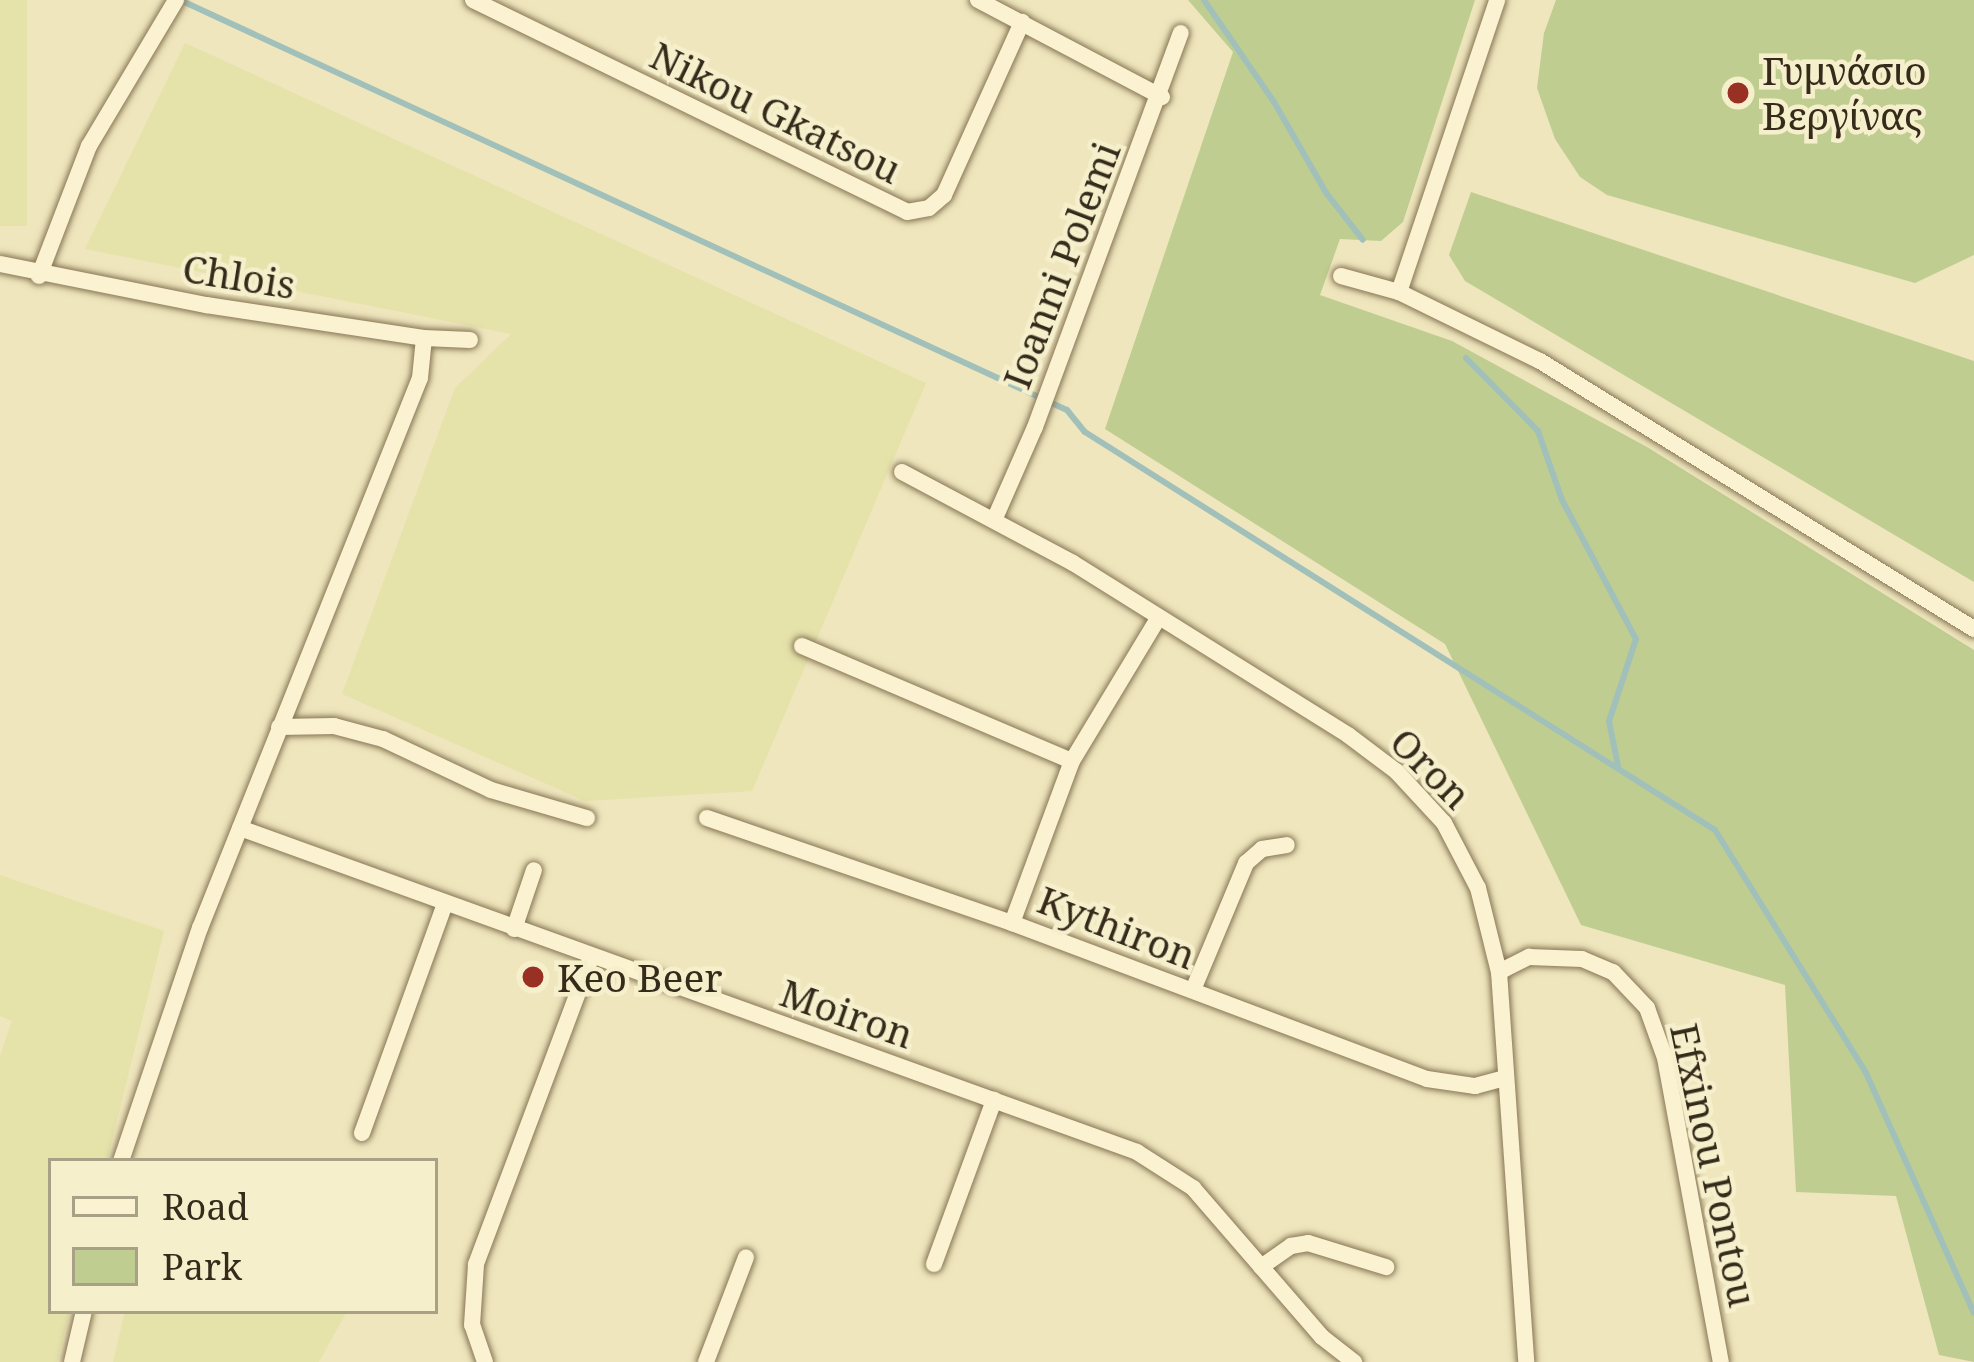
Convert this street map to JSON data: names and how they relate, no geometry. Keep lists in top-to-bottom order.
{
  "streets": {
    "street": [
      "Nikou Gkatsou",
      "Ioanni Polemi",
      "Chlois",
      "Oron",
      "Kythiron",
      "Moiron",
      "Efxinou Pontou"
    ]
  },
  "crossings": [
    ["Ioanni Polemi", "Oron"],
    ["Oron", "Kythiron"],
    ["Oron", "Efxinou Pontou"]
  ],
  "places": ["Γυμνάσιο Βεργίνας", "Keo Beer"],
  "legend": ["Road", "Park"]
}
